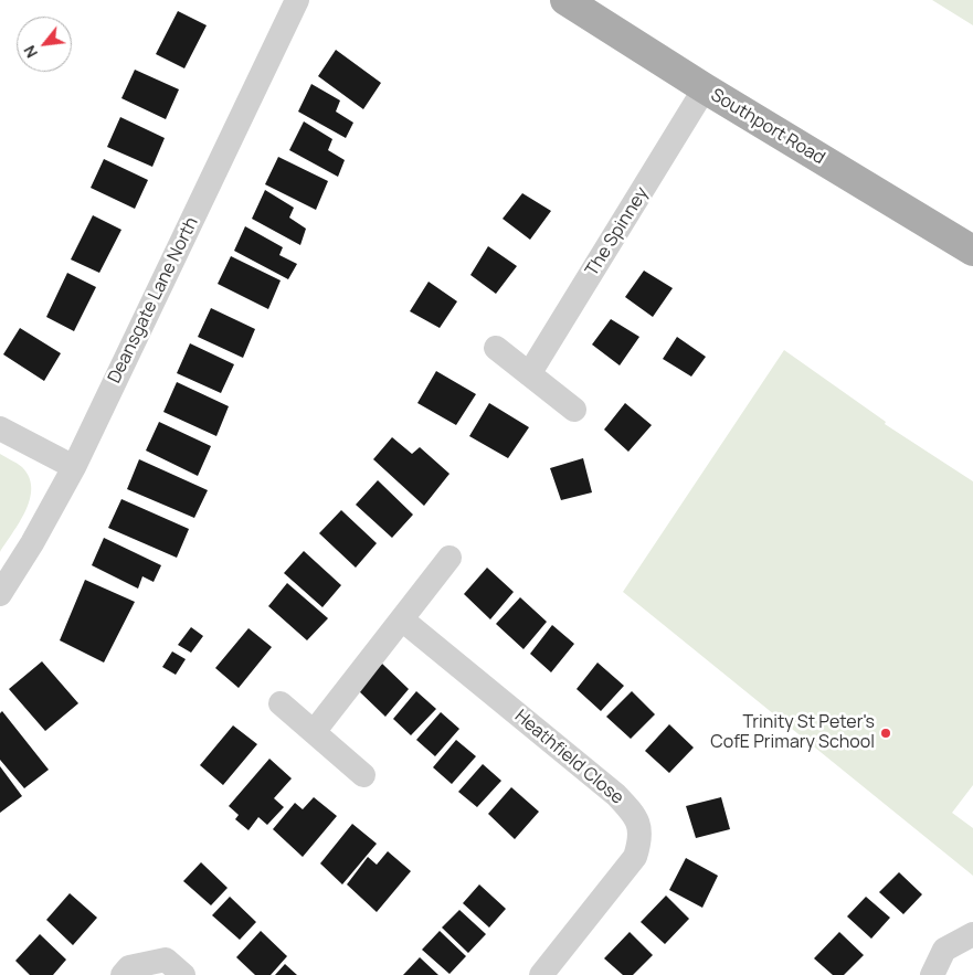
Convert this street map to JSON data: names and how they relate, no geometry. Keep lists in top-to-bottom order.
{
  "streets": {
    "main road": ["Southport Road"],
    "street": ["The Spinney", "Deansgate Lane North", "Heathfield Close"]
  },
  "crossings": [
    ["Southport Road", "The Spinney"]
  ],
  "places": ["Trinity St Peter's CofE Primary School"],
  "north": "bottom left"
}
